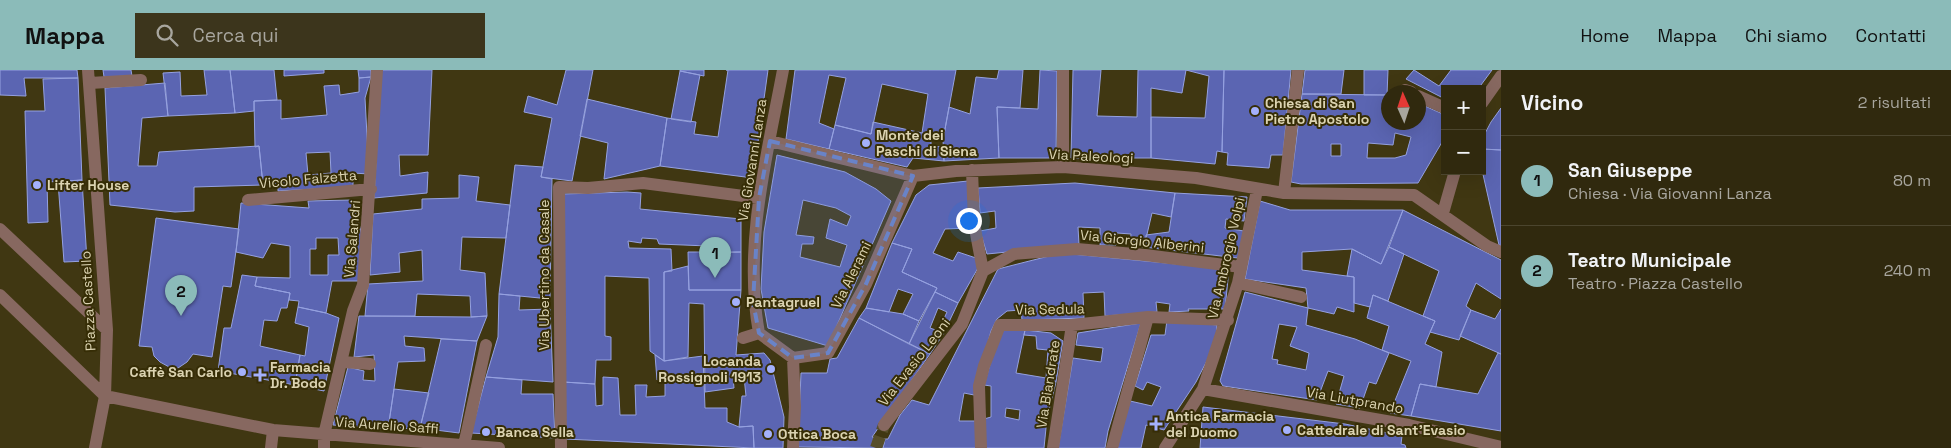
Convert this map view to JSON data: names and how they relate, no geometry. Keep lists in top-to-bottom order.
{
  "streets": {
    "street": [
      "Via Paleologi",
      "Via Giovanni Lanza",
      "Vicolo Falzetta",
      "Via Salandri",
      "Via Giorgio Alberini",
      "Via Ambrogio Volpi",
      "Via Ubertino da Casale",
      "Via Alerami",
      "Piazza Castello",
      "Via Sedula",
      "Via Evasio Leoni",
      "Via Biandrate",
      "Via Liutprando",
      "Via Aurelio Saffi"
    ]
  },
  "crossings": [
    ["Via Paleologi", "Via Giovanni Lanza"],
    ["Via Paleologi", "Via Ambrogio Volpi"],
    ["Via Paleologi", "Via Alerami"],
    ["Via Giovanni Lanza", "Via Ubertino da Casale"],
    ["Vicolo Falzetta", "Via Salandri"],
    ["Via Salandri", "Via Aurelio Saffi"],
    ["Via Giorgio Alberini", "Via Ambrogio Volpi"],
    ["Via Giorgio Alberini", "Via Evasio Leoni"],
    ["Via Ambrogio Volpi", "Via Sedula"],
    ["Via Ambrogio Volpi", "Via Liutprando"],
    ["Via Sedula", "Via Biandrate"]
  ],
  "places": {
    "other": [
      "Chiesa di San Pietro Apostolo",
      "Monte dei Paschi di Siena",
      "Lifter House",
      "Pantagruel",
      "Locanda Rossignoli 1913",
      "Caffè San Carlo",
      "Cattedrale di Sant'Evasio",
      "Banca Sella",
      "Ottica Boca"
    ],
    "health": ["Farmacia Dr. Bodo", "Antica Farmacia del Duomo"]
  },
  "north": "top",
  "page": {
    "header": "Mappa",
    "search": "Cerca qui",
    "nav": [
      "Home",
      "Mappa",
      "Chi siamo",
      "Contatti"
    ],
    "heading": ["Vicino", "2 risultati"],
    "map_buttons": ["+", "−"],
    "list": [
      {
        "mark": "1",
        "name": "San Giuseppe",
        "note": "Chiesa · Via Giovanni Lanza",
        "value": "80 m"
      },
      {
        "mark": "2",
        "name": "Teatro Municipale",
        "note": "Teatro · Piazza Castello",
        "value": "240 m"
      }
    ],
    "pins": ["1", "2"]
  }
}
